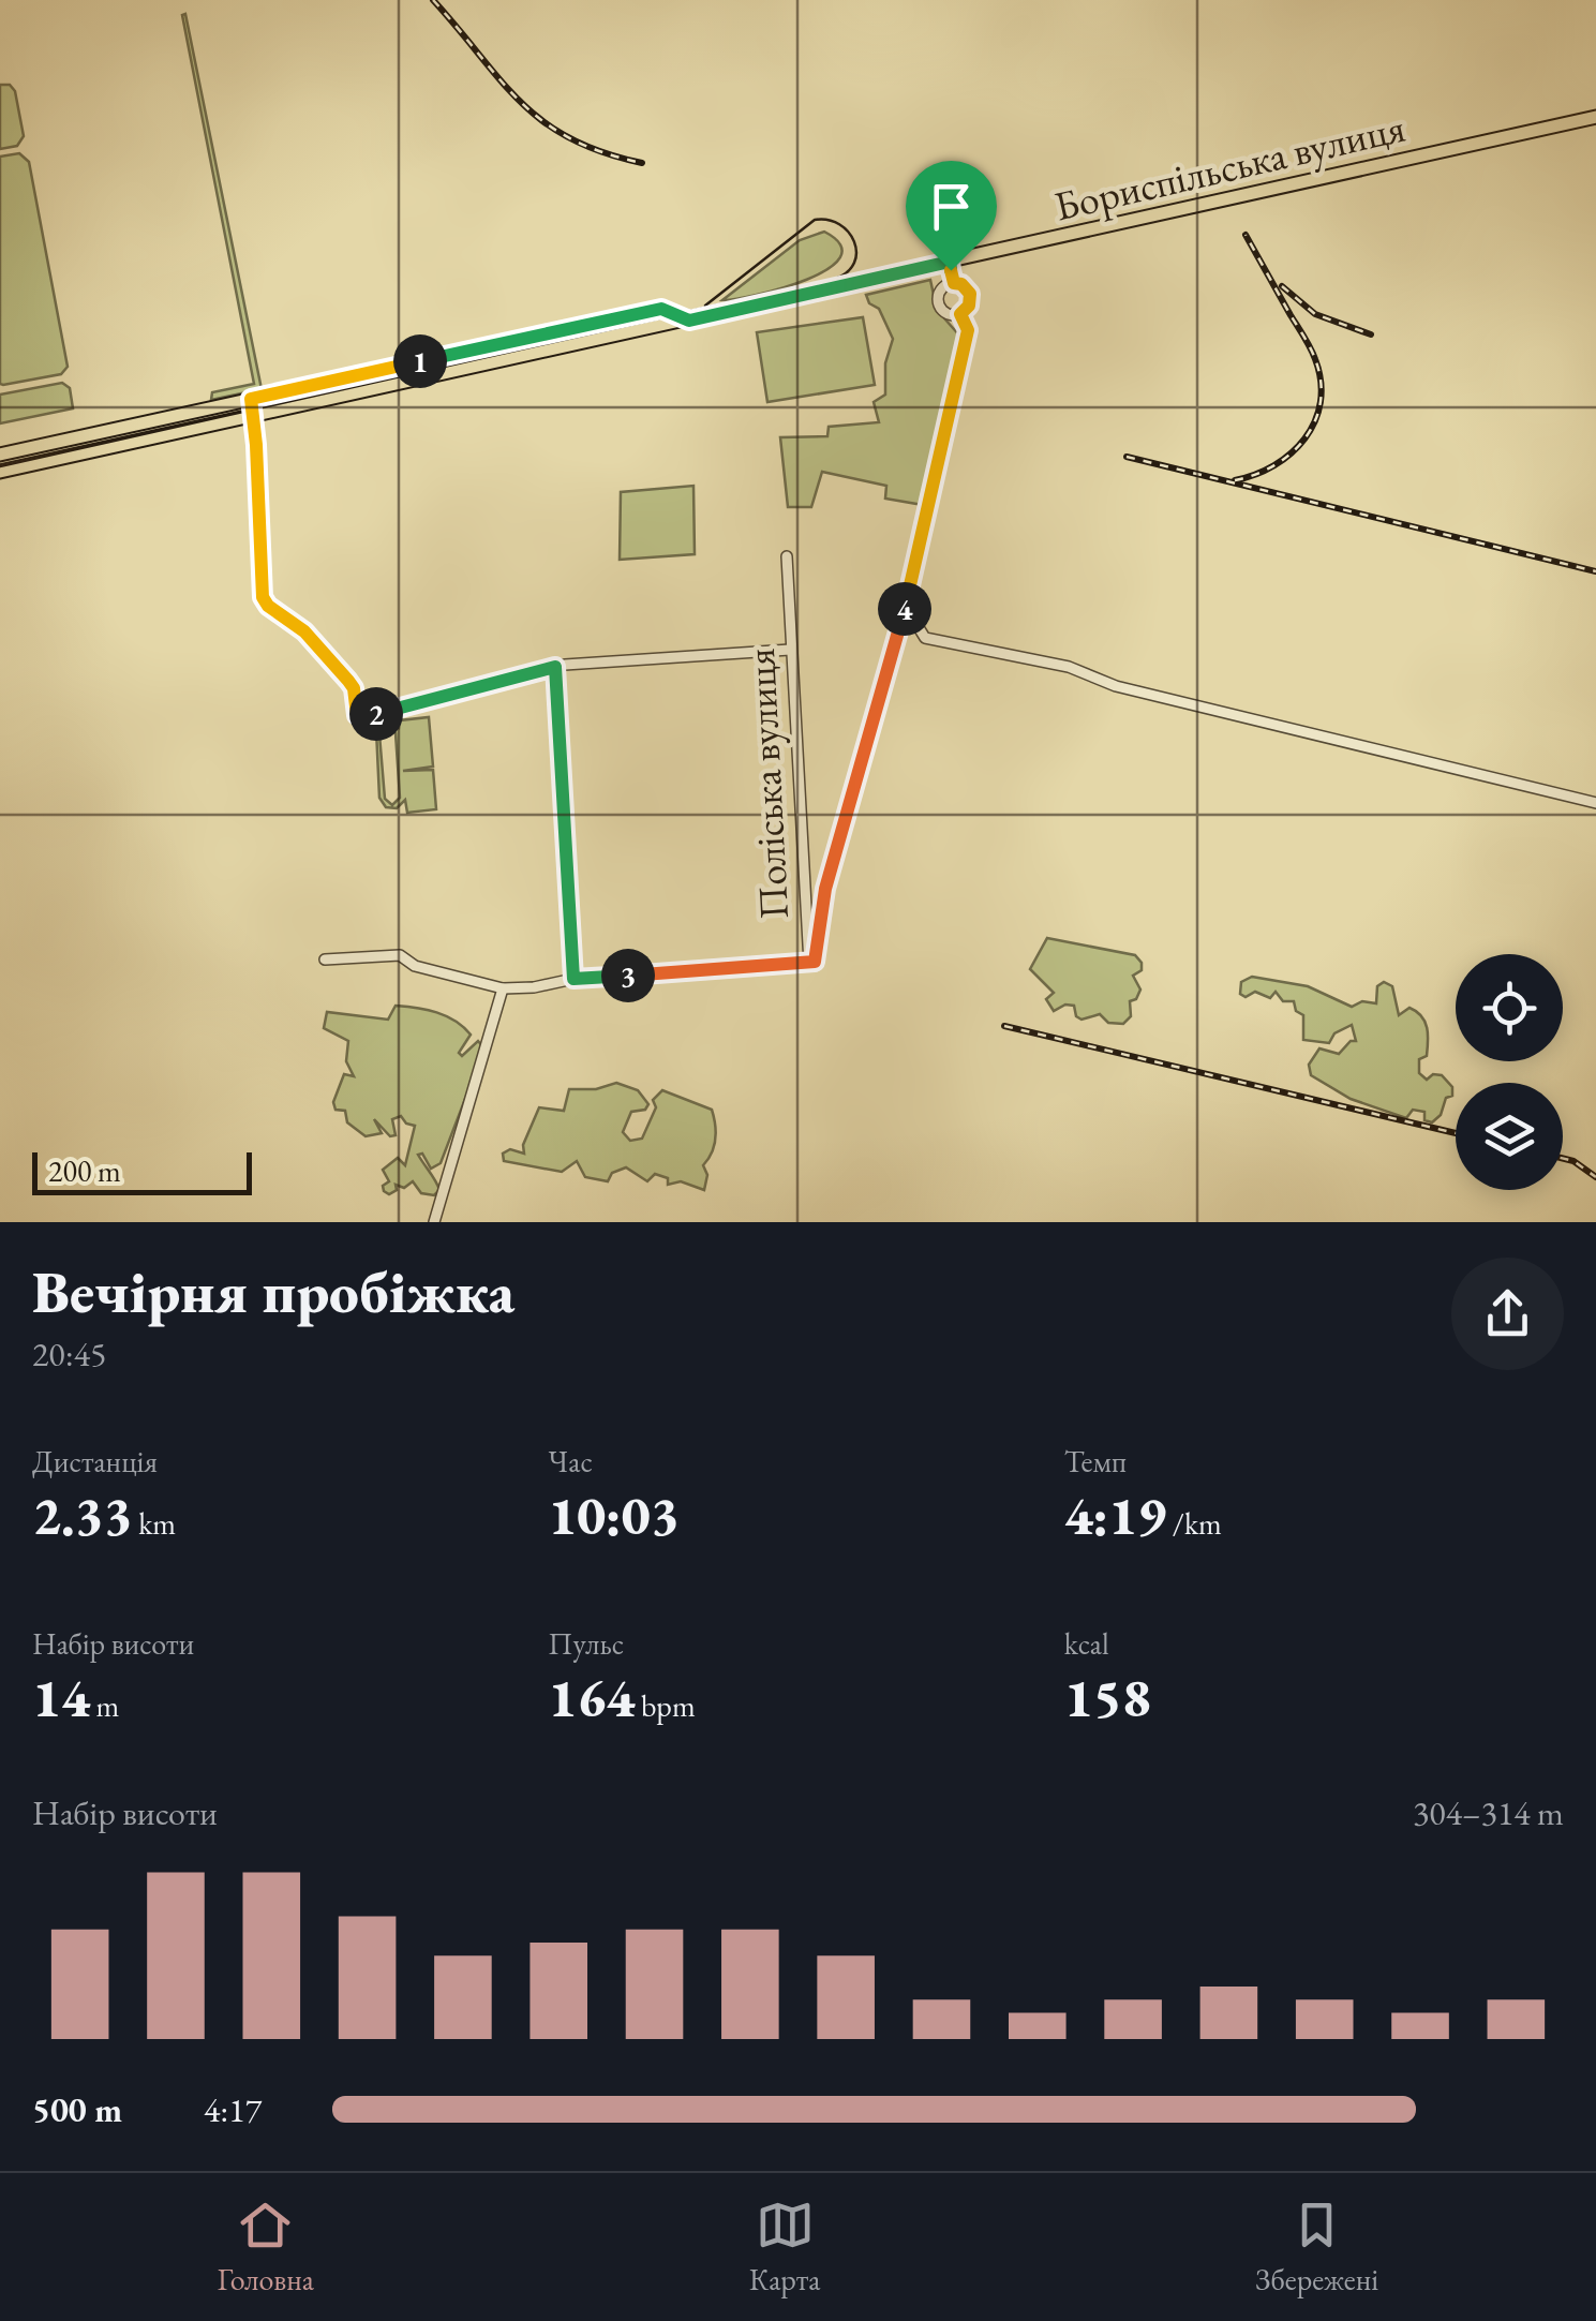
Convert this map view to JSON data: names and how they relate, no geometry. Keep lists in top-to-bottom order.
{
  "streets": {
    "main road": ["Бориспільська вулиця"],
    "street": ["Поліська вулиця"]
  },
  "scale_bar": "200 m",
  "page": {
    "pins": [
      "1",
      "4",
      "2",
      "3"
    ],
    "scale": "200 m",
    "heading": ["Вечірня пробіжка", "20:45"],
    "stats": [
      ["Дистанція", "2.33 km"],
      ["Час", "10:03"],
      ["Темп", "4:19 /km"],
      ["Набір висоти", "14 m"],
      ["Пульс", "164 bpm"],
      ["kcal", "158"]
    ],
    "chart": ["Набір висоти", "304–314 m"],
    "list": [
      {
        "name": "500 m",
        "note": "4:17"
      }
    ],
    "tabs": ["Головна", "Карта", "Збережені"]
  }
}
